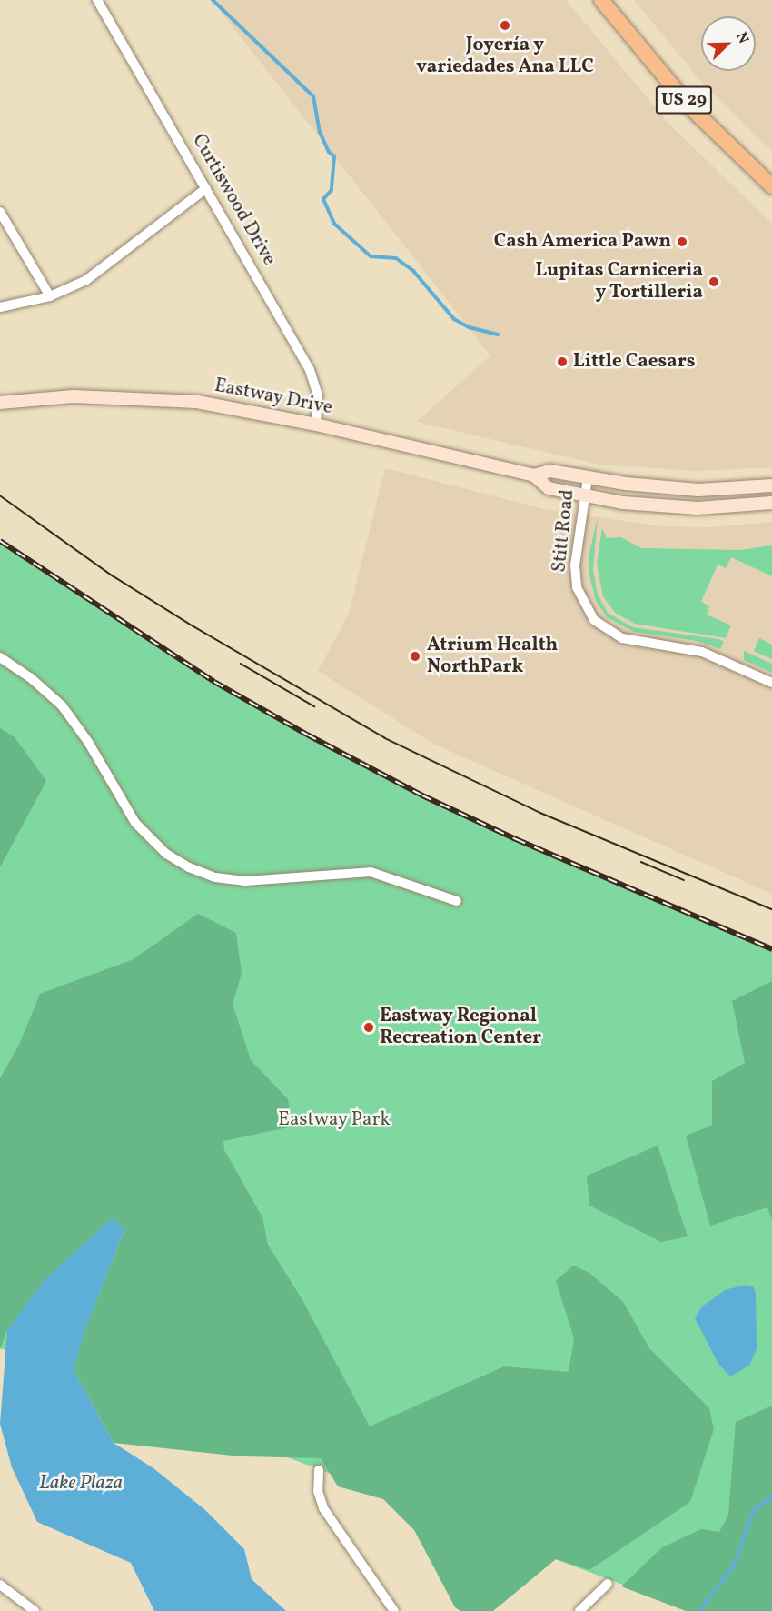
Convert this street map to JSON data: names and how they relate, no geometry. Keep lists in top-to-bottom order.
{
  "streets": {
    "main road": ["US 29", "Eastway Drive"],
    "street": ["Curtiswood Drive", "Stitt Road"]
  },
  "crossings": [
    ["Curtiswood Drive", "Eastway Drive"],
    ["Eastway Drive", "Stitt Road"]
  ],
  "water": ["Lake Plaza"],
  "parks": ["Eastway Park"],
  "places": [
    "Joyería y variedades Ana LLC",
    "Cash America Pawn",
    "Lupitas Carniceria y Tortilleria",
    "Little Caesars",
    "Atrium Health NorthPark",
    "Eastway Regional Recreation Center"
  ],
  "north": "top right"
}
